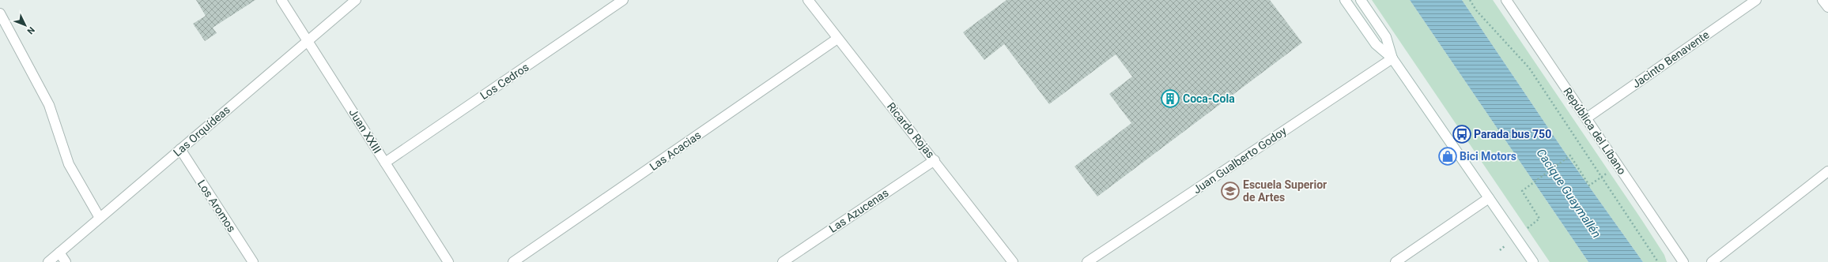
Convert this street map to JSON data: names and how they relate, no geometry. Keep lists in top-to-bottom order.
{
  "streets": {
    "street": [
      "Jacinto Benavente",
      "Los Cedros",
      "Ricardo Rojas",
      "Las Orquídeas",
      "Juan XXIII",
      "República del Líbano",
      "Las Acacias",
      "Juan Gualberto Godoy",
      "Los Aromos",
      "Las Azucenas"
    ]
  },
  "crossings": [
    ["Jacinto Benavente", "República del Líbano"],
    ["Los Cedros", "Juan XXIII"],
    ["Ricardo Rojas", "Las Acacias"],
    ["Ricardo Rojas", "Las Azucenas"],
    ["Las Orquídeas", "Juan XXIII"],
    ["Las Orquídeas", "Los Aromos"]
  ],
  "water": ["Cacique Guaymallén"],
  "places": {
    "building": ["Coca-Cola"],
    "bus stop": ["Parada bus 750"],
    "shop": ["Bici Motors"],
    "school or university": ["Escuela Superior de Artes"]
  },
  "north": "bottom right"
}
